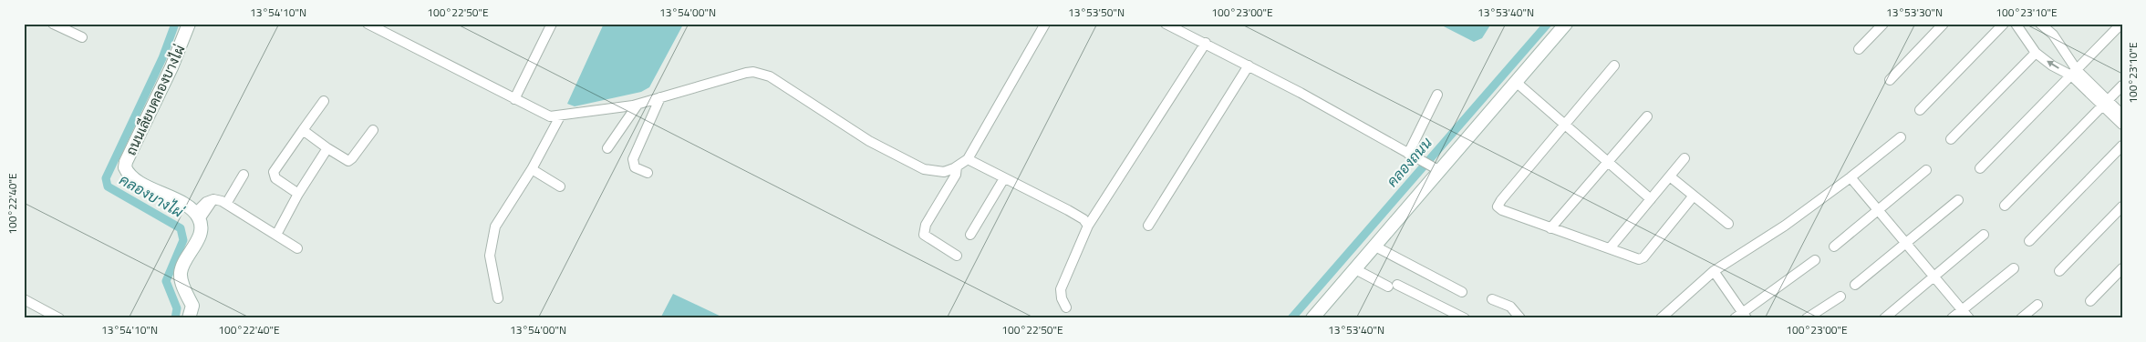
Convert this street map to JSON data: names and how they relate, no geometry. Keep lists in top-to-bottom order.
{
  "streets": {
    "street": ["ถนนเลียบคลองบางไผ่"]
  },
  "water": ["คลองถนน", "คลองบางไผ่"],
  "coordinates": [
    "13°54'10\"N",
    "100°22'50\"E",
    "13°54'00\"N",
    "13°53'50\"N",
    "100°23'00\"E",
    "13°53'40\"N",
    "13°53'30\"N",
    "100°23'10\"E",
    "100°22'40\"E"
  ]
}
